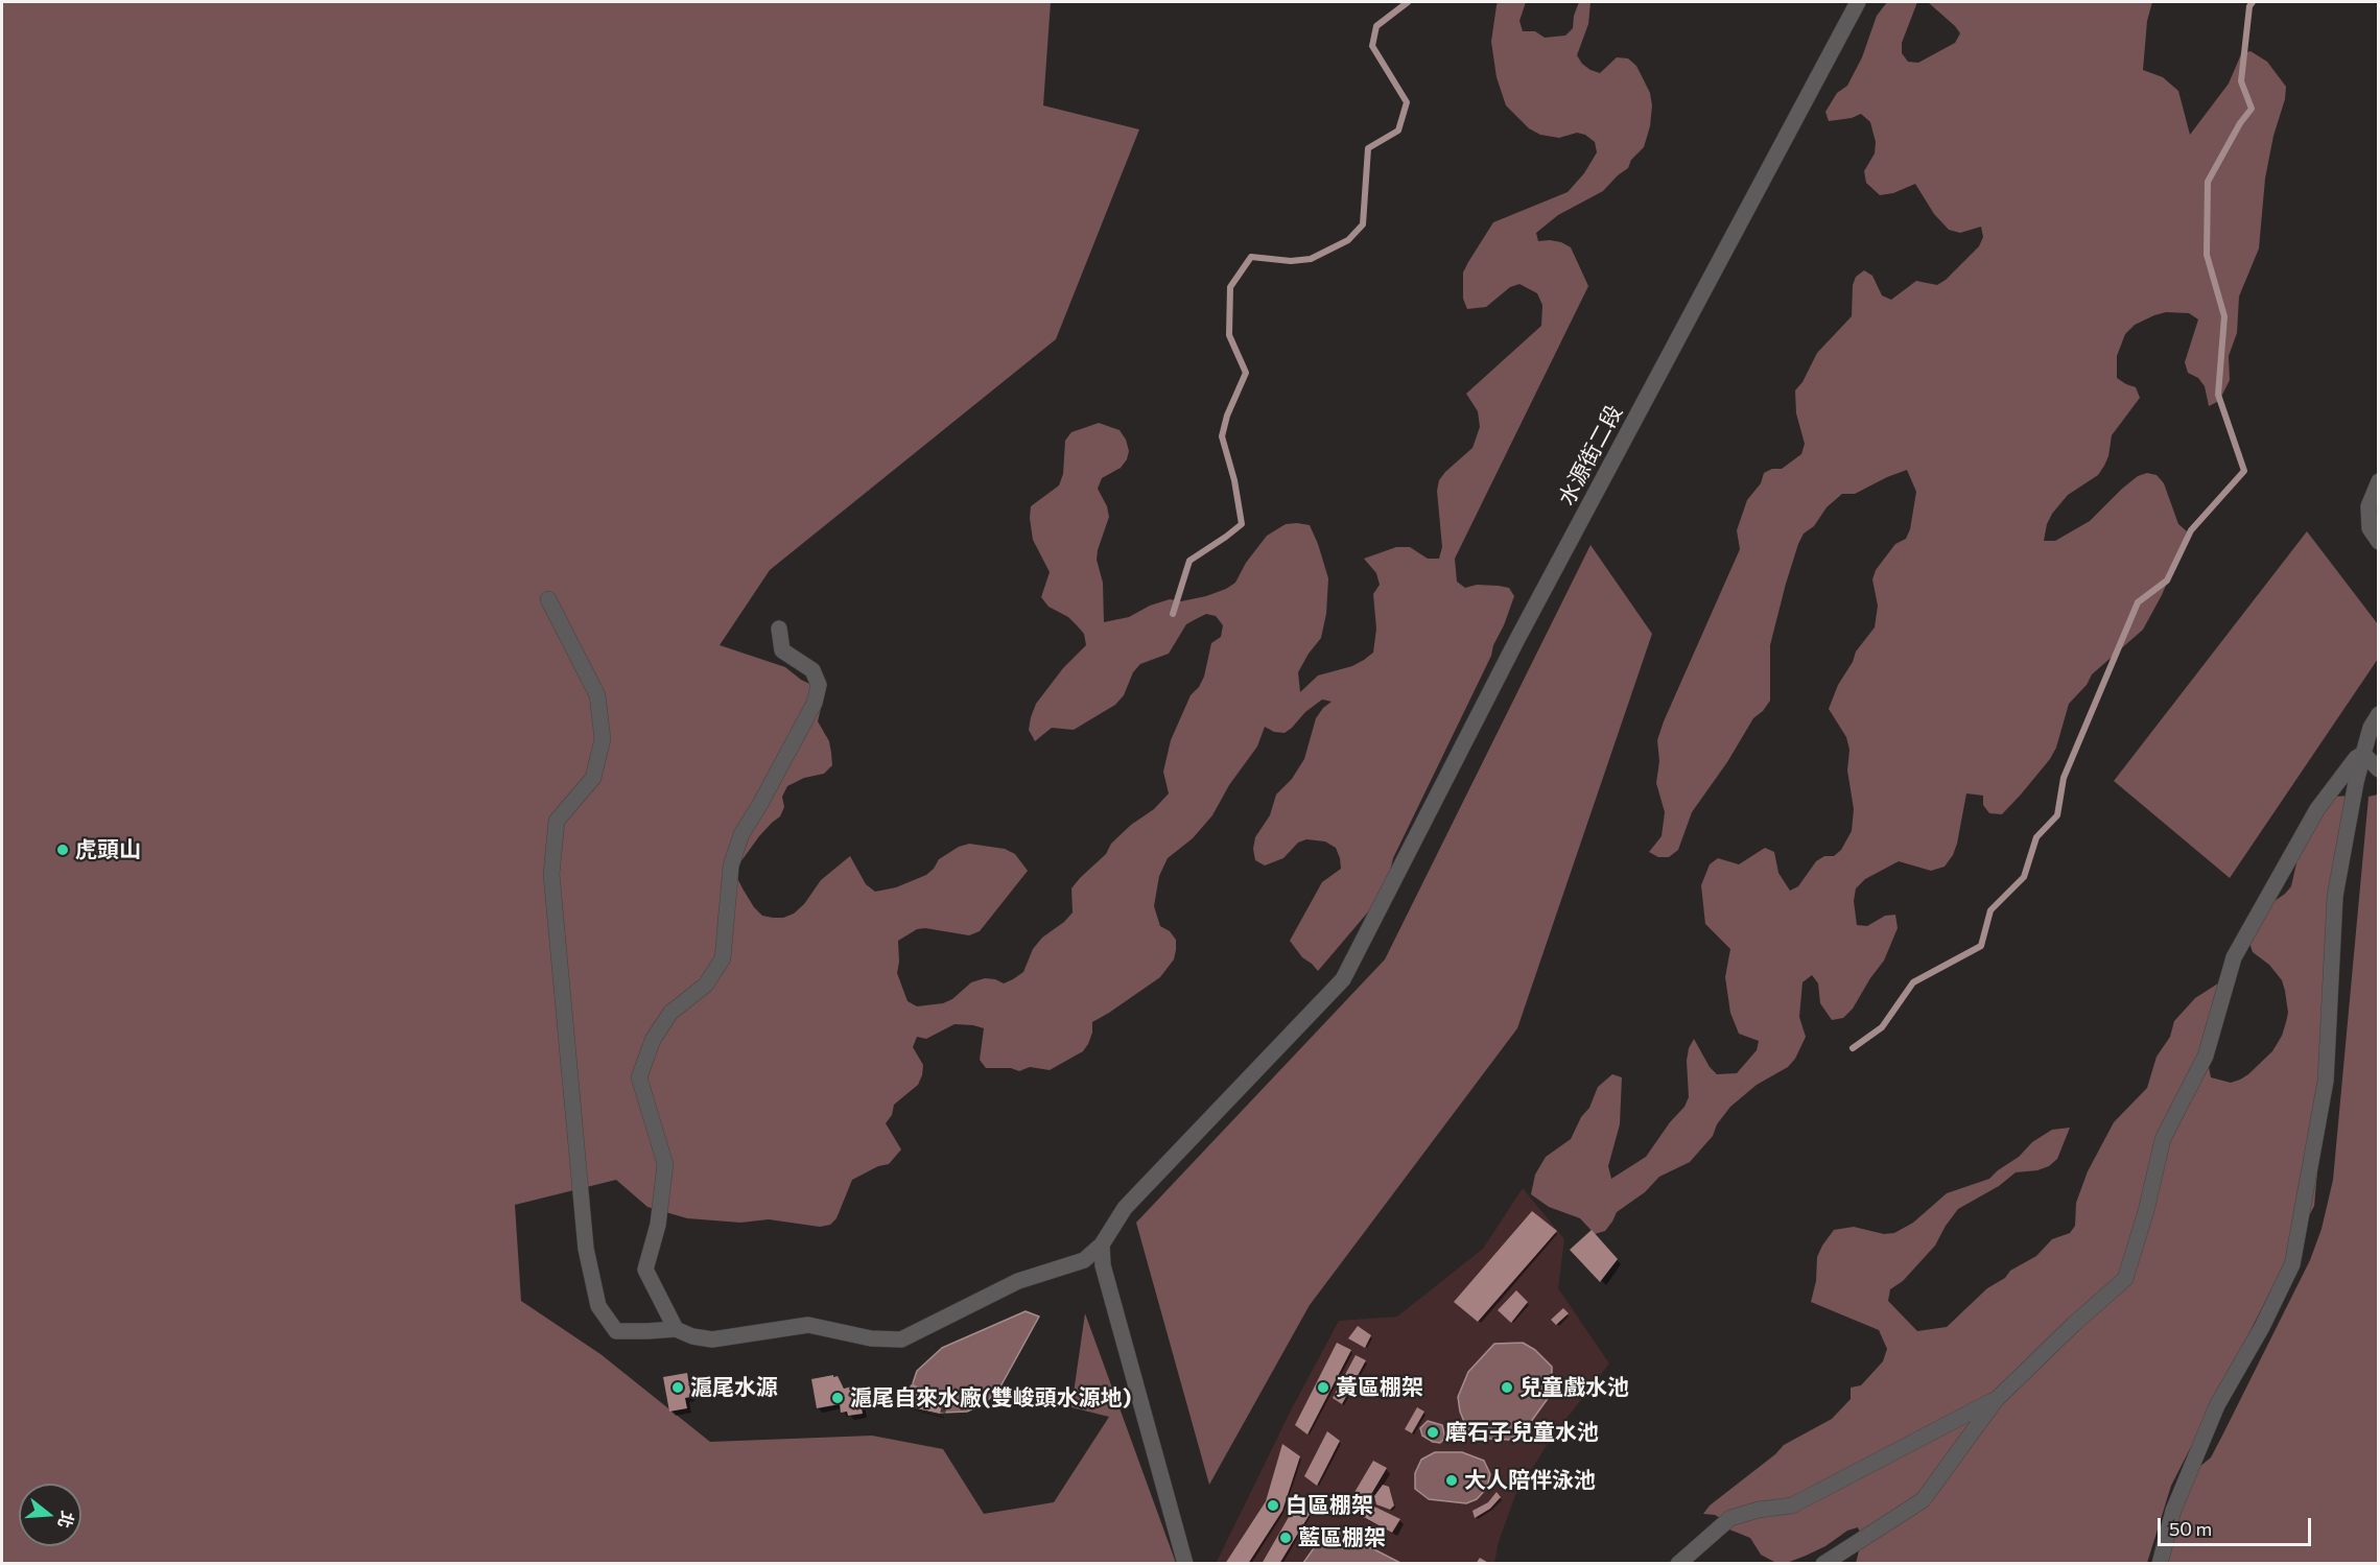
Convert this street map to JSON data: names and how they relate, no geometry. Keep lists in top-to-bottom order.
{
  "streets": {
    "street": ["水源街二段"]
  },
  "places": [
    "虎頭山",
    "滬尾水源",
    "黃區棚架",
    "兒童戲水池",
    "滬尾自來水廠(雙峻頭水源地)",
    "磨石子兒童水池",
    "大人陪伴泳池",
    "白區棚架",
    "藍區棚架"
  ],
  "scale_bar": "50 m",
  "north": "right"
}
